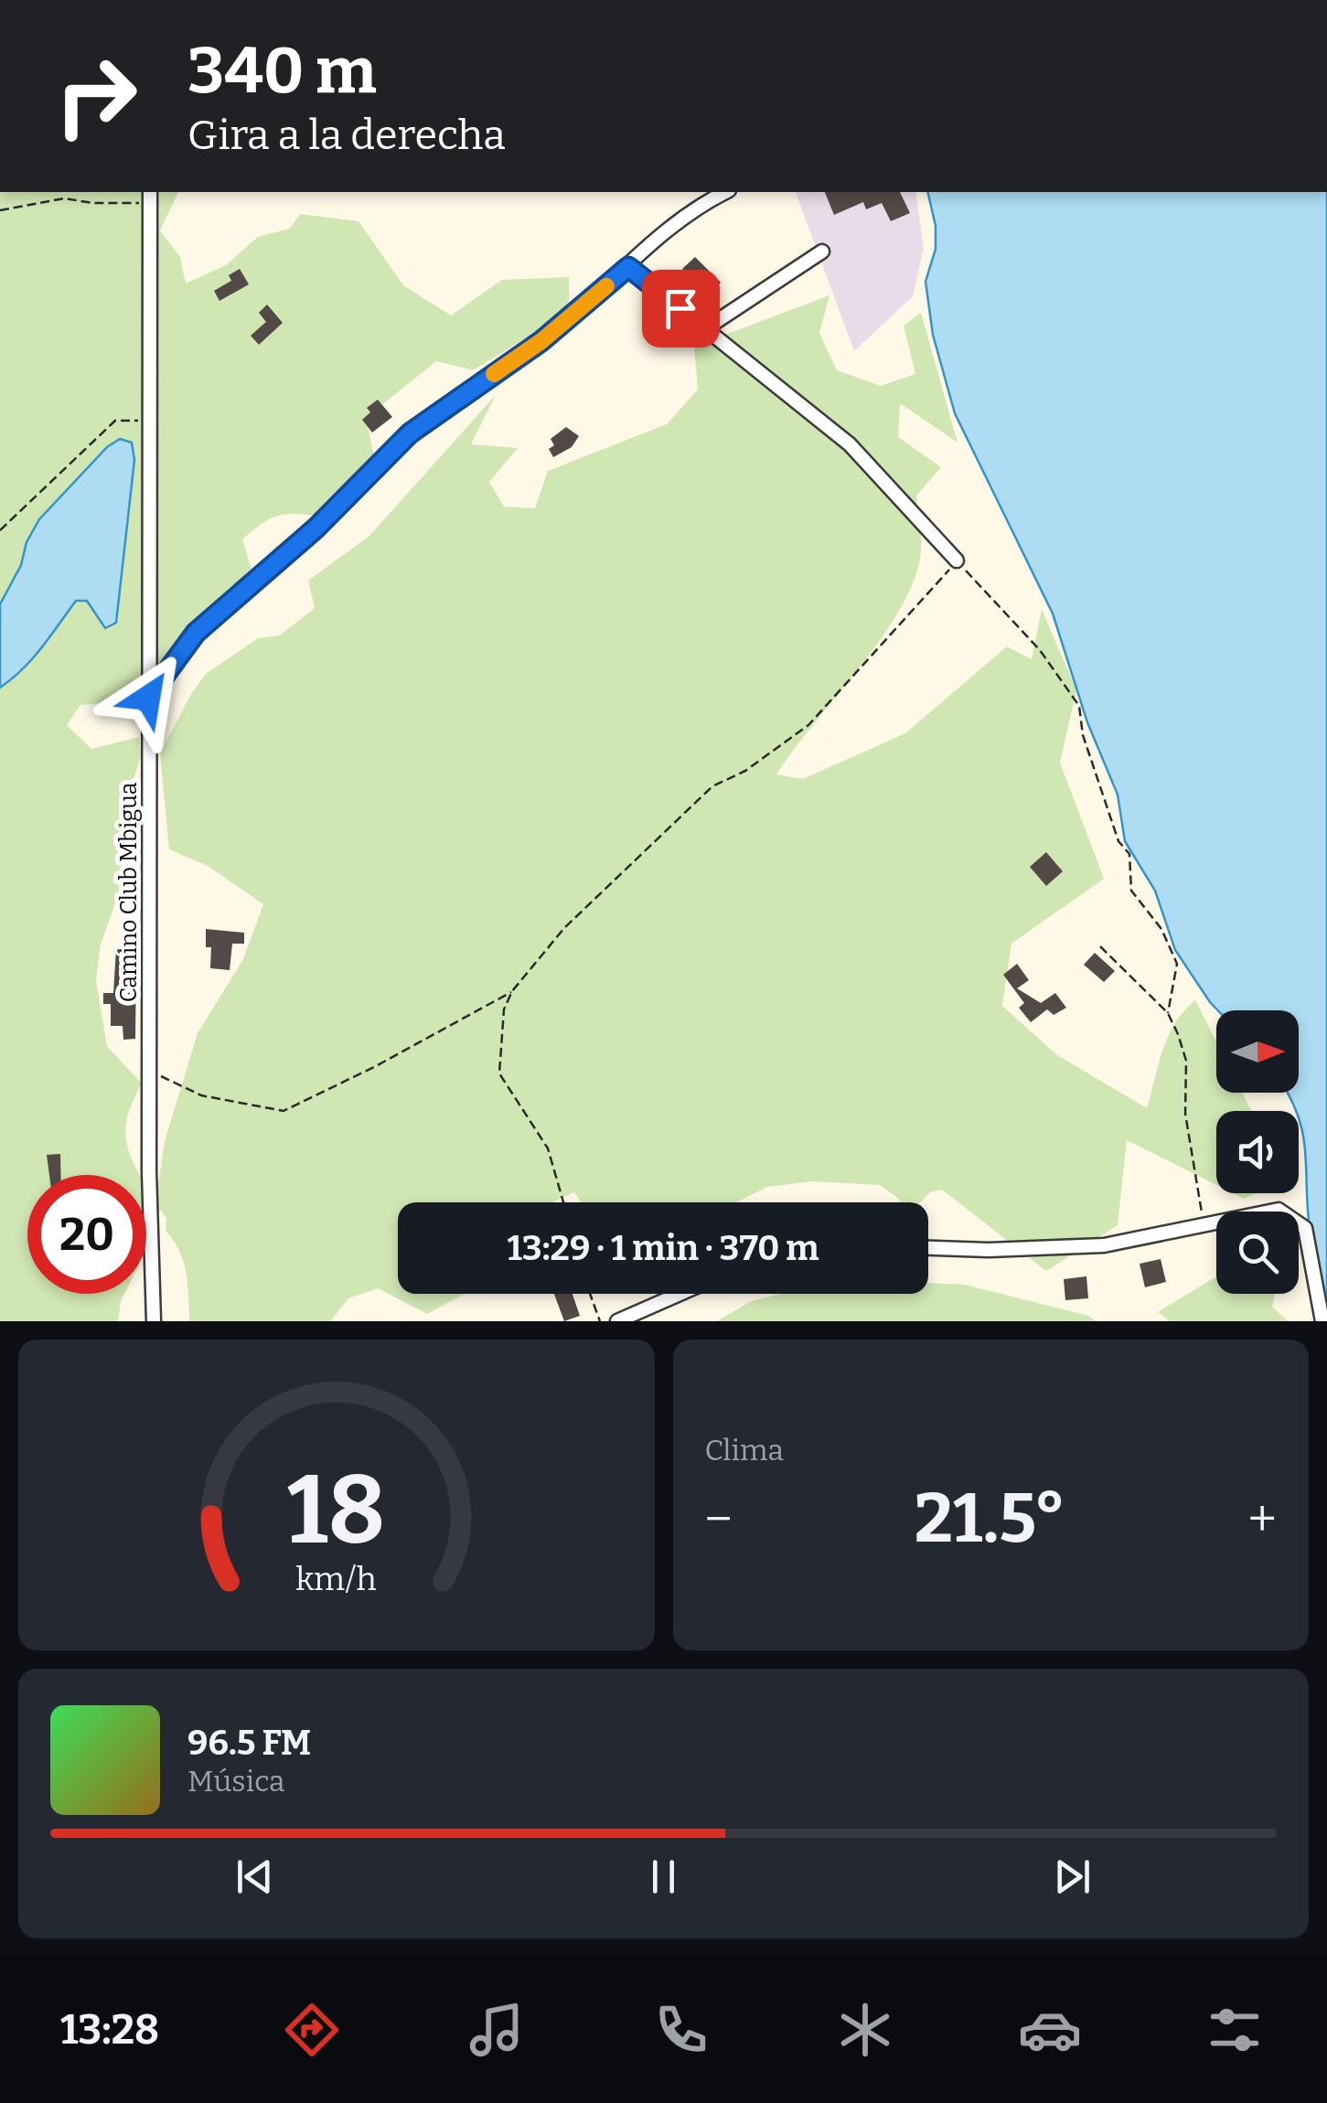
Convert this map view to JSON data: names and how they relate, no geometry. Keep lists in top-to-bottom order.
{
  "streets": {
    "street": ["Camino Club Mbigua"]
  },
  "north": "right",
  "page": {
    "turn": ["340 m", "Gira a la derecha"],
    "limit": "20",
    "trip": "13:29 · 1 min · 370 m",
    "tile": "Clima",
    "heat": ["−", "21.5°", "+"],
    "song": ["96.5 FM", "Música"],
    "tabs": "13:28",
    "gauge": ["18", "km/h"]
  }
}
